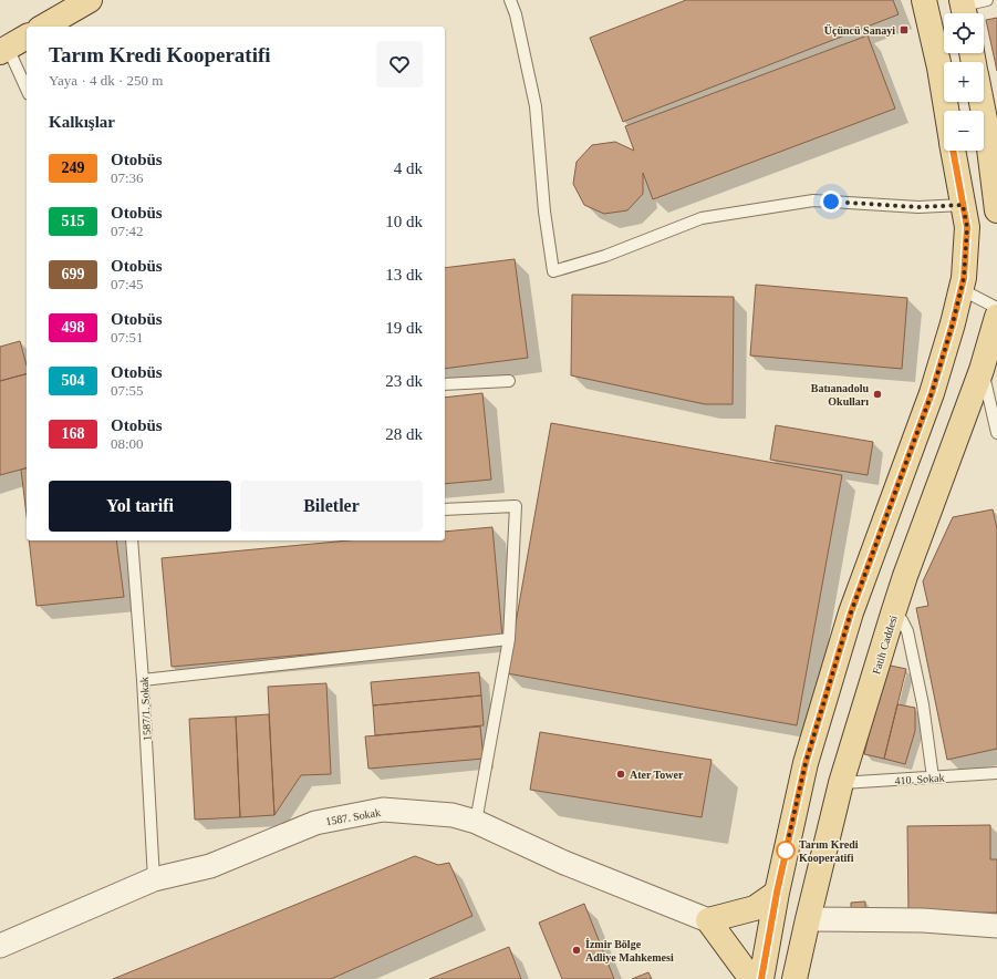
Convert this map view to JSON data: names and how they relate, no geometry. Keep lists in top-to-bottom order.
{
  "streets": {
    "main road": ["Fatih Caddesi"],
    "street": ["1587. Sokak"],
    "lane": ["1587/1. Sokak", "410. Sokak"]
  },
  "crossings": [
    ["Fatih Caddesi", "410. Sokak"],
    ["1587/1. Sokak", "1587. Sokak"]
  ],
  "places": {
    "transit": ["Üçüncü Sanayi"],
    "other": [
      "Batıanadolu Okulları",
      "Ater Tower",
      "Tarım Kredi Kooperatifi",
      "İzmir Bölge Adliye Mahkemesi"
    ]
  },
  "lines": ["bus line 249"],
  "page": {
    "map_buttons": ["+", "−"],
    "heading": [
      ["Tarım Kredi Kooperatifi", "Yaya · 4 dk · 250 m"],
      "Kalkışlar"
    ],
    "list": [
      {
        "mark": "249",
        "name": "Otobüs",
        "note": "07:36",
        "value": "4 dk"
      },
      {
        "mark": "515",
        "name": "Otobüs",
        "note": "07:42",
        "value": "10 dk"
      },
      {
        "mark": "699",
        "name": "Otobüs",
        "note": "07:45",
        "value": "13 dk"
      },
      {
        "mark": "498",
        "name": "Otobüs",
        "note": "07:51",
        "value": "19 dk"
      },
      {
        "mark": "504",
        "name": "Otobüs",
        "note": "07:55",
        "value": "23 dk"
      },
      {
        "mark": "168",
        "name": "Otobüs",
        "note": "08:00",
        "value": "28 dk"
      }
    ],
    "buttons": ["Yol tarifi", "Biletler"]
  }
}
